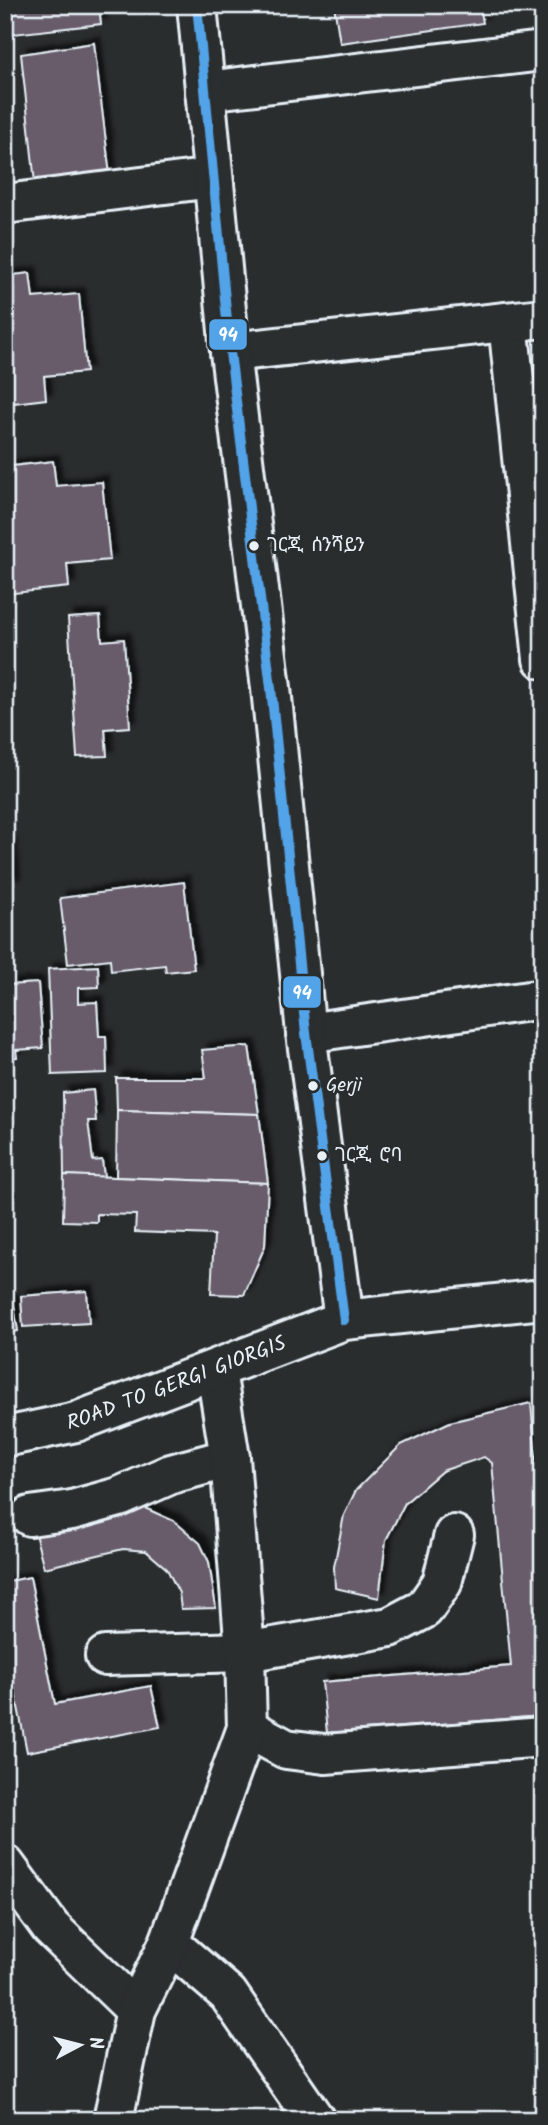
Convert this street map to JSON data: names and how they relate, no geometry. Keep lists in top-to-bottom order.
{
  "streets": {
    "street": ["ROAD TO GERGI GIORGIS"]
  },
  "places": ["ገርጂ ሰንሻይን", "Gerji", "ገርጂ ሮባ"],
  "lines": ["transit line 94"],
  "north": "right"
}
